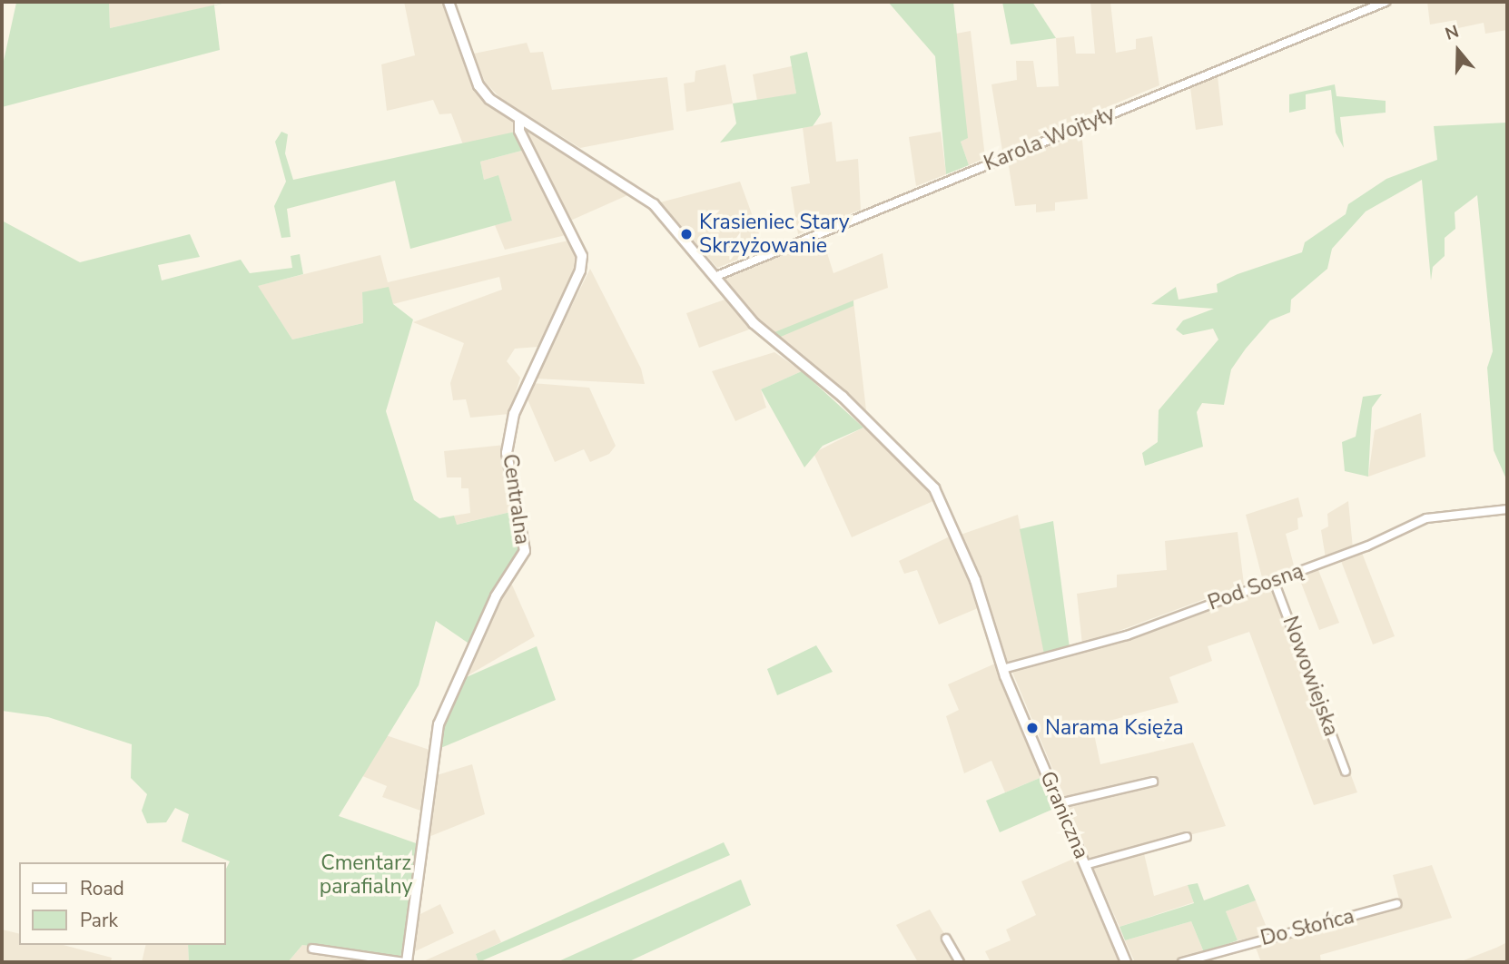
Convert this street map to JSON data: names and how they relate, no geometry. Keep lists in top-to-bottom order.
{
  "streets": {
    "street": [
      "Karola Wojtyły",
      "Centralna",
      "Pod Sosną",
      "Nowowiejska",
      "Graniczna",
      "Do Słońca"
    ]
  },
  "crossings": [
    ["Karola Wojtyły", "Graniczna"],
    ["Centralna", "Graniczna"],
    ["Pod Sosną", "Nowowiejska"],
    ["Pod Sosną", "Graniczna"]
  ],
  "parks": ["Cmentarz parafialny"],
  "places": ["Krasieniec Stary Skrzyżowanie", "Narama Księża"],
  "legend": ["Road", "Park"],
  "north": "top"
}
